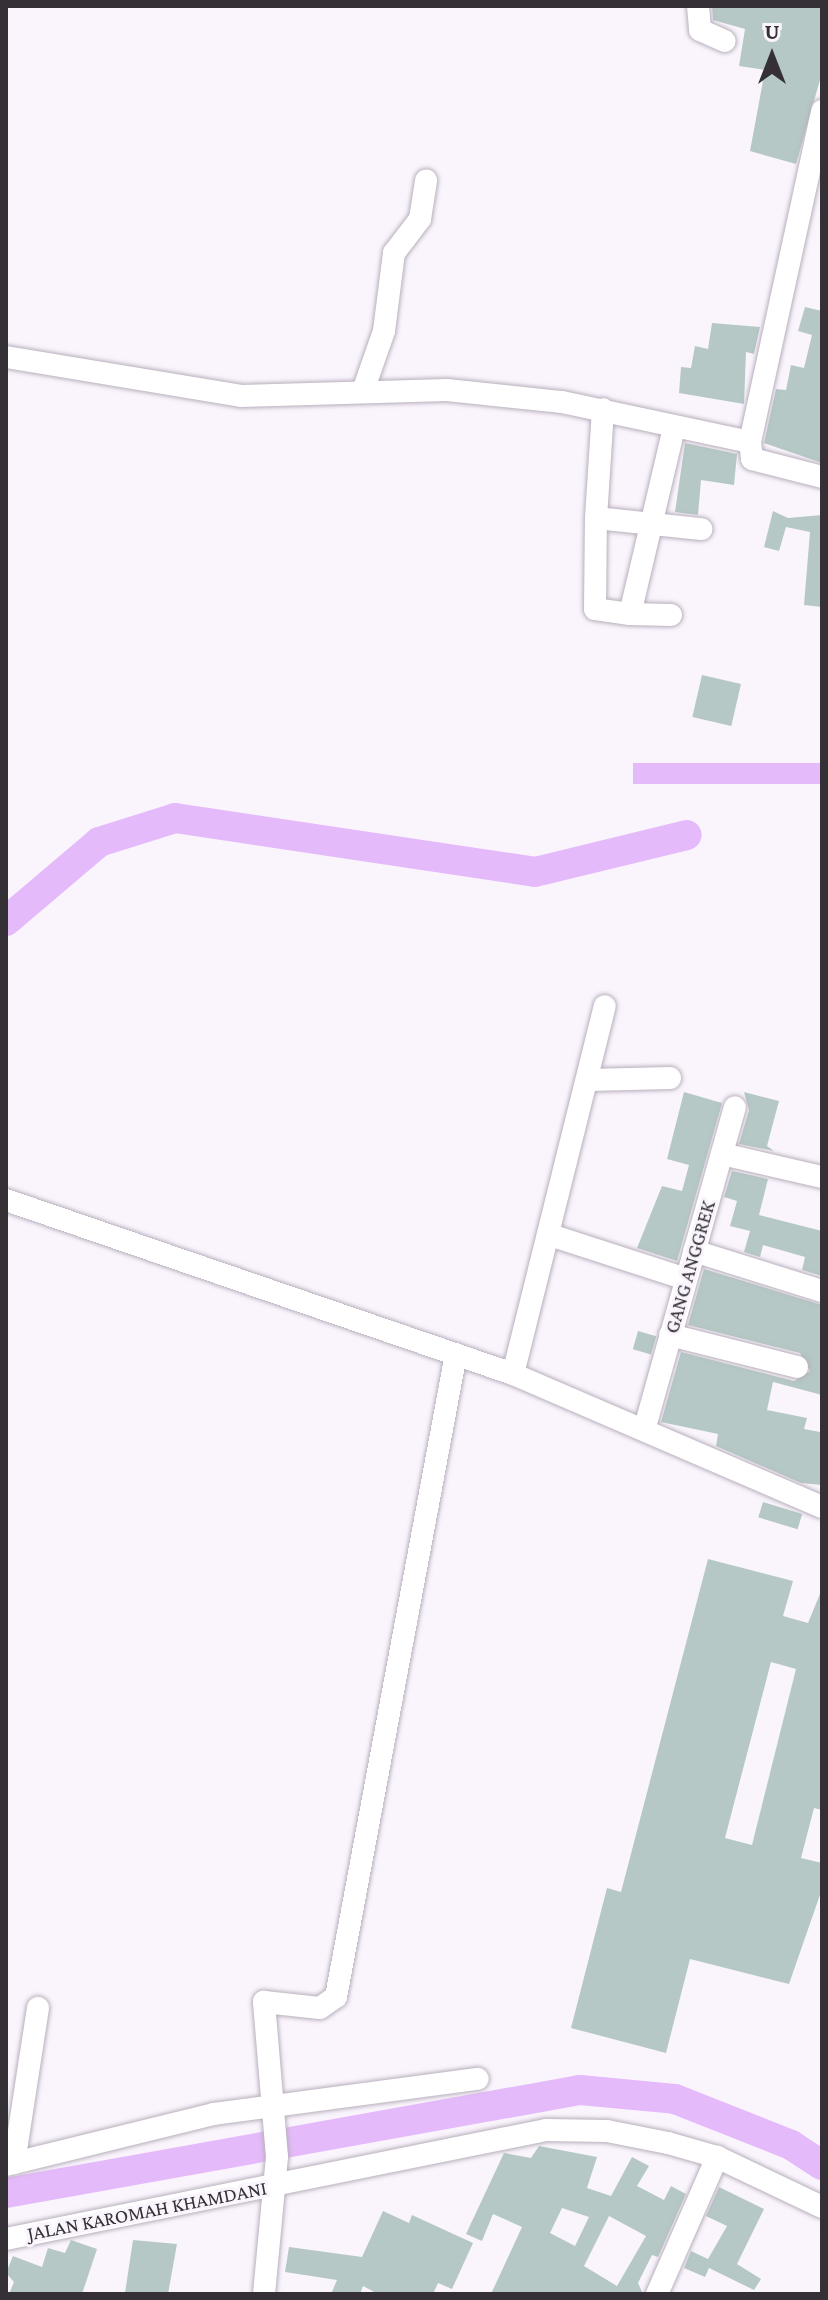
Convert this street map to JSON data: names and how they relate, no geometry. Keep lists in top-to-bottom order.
{
  "streets": {
    "street": ["GANG ANGGREK", "JALAN KAROMAH KHAMDANI"]
  },
  "north": "top"
}
